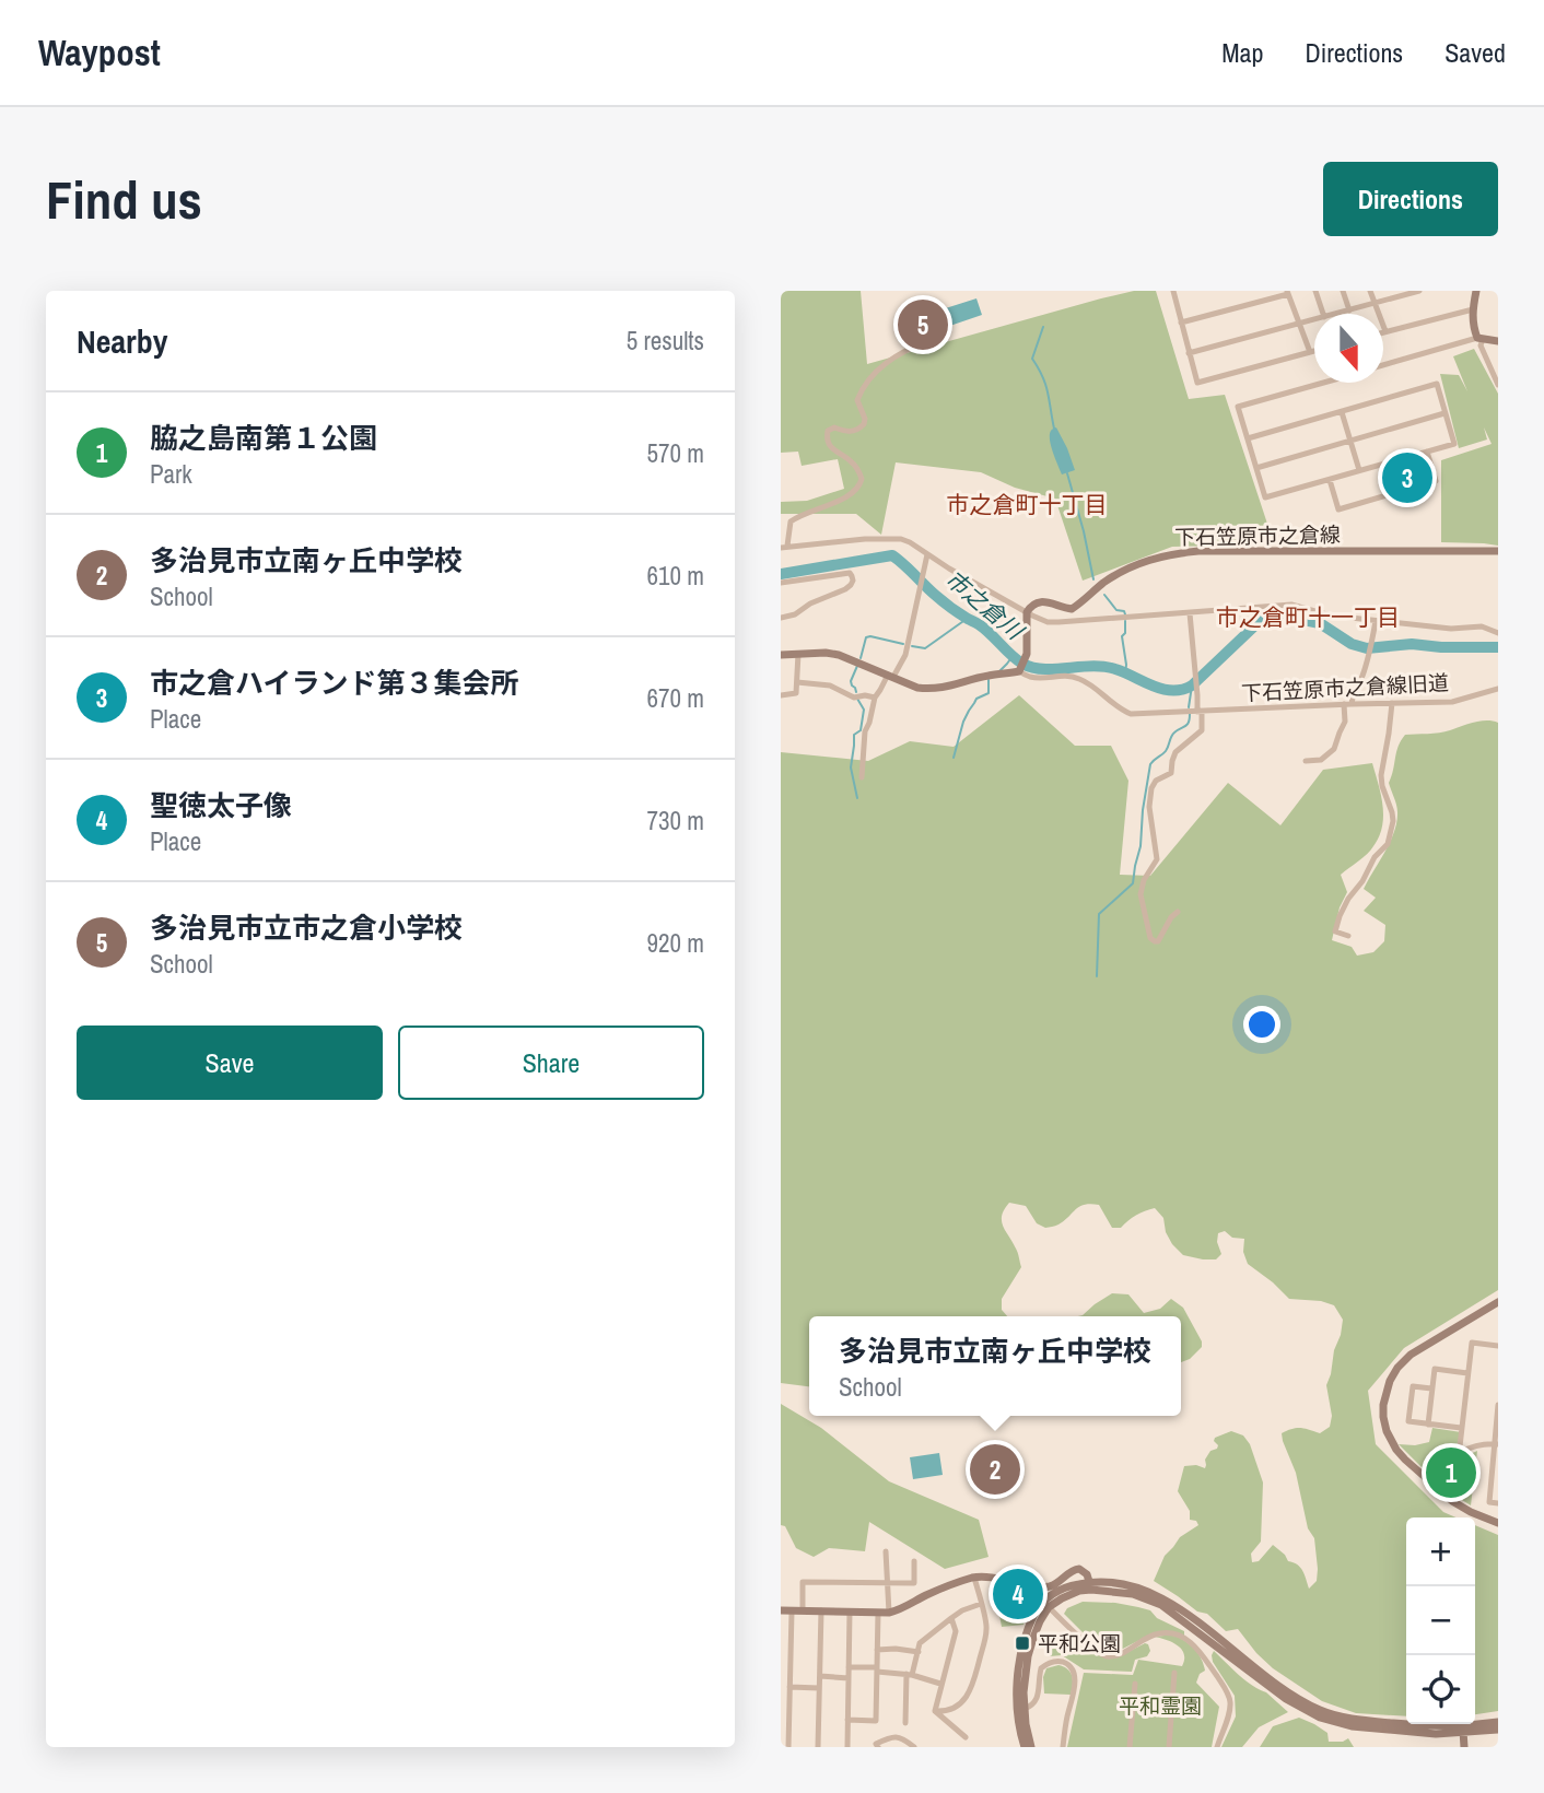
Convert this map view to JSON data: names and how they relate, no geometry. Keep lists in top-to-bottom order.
{
  "streets": {
    "street": ["下石笠原市之倉線", "下石笠原市之倉線旧道"]
  },
  "districts": ["市之倉町十丁目", "市之倉町十一丁目"],
  "water": ["市之倉川"],
  "parks": ["平和霊園"],
  "places": {
    "transit": ["平和公園"]
  },
  "north": "bottom",
  "page": {
    "header": "Waypost",
    "nav": ["Map", "Directions", "Saved"],
    "buttons": [
      "Directions",
      ["Save", "Share"]
    ],
    "title": "Find us",
    "heading": ["Nearby", "5 results"],
    "pins": [
      "5",
      "3",
      "2",
      "1",
      "4"
    ],
    "list": [
      {
        "mark": "1",
        "name": "脇之島南第１公園",
        "note": "Park",
        "value": "570 m"
      },
      {
        "mark": "2",
        "name": "多治見市立南ヶ丘中学校",
        "note": "School",
        "value": "610 m"
      },
      {
        "mark": "3",
        "name": "市之倉ハイランド第３集会所",
        "note": "Place",
        "value": "670 m"
      },
      {
        "mark": "4",
        "name": "聖徳太子像",
        "note": "Place",
        "value": "730 m"
      },
      {
        "mark": "5",
        "name": "多治見市立市之倉小学校",
        "note": "School",
        "value": "920 m"
      }
    ],
    "popup": ["多治見市立南ヶ丘中学校", "School"],
    "map_buttons": ["+", "−"]
  }
}
